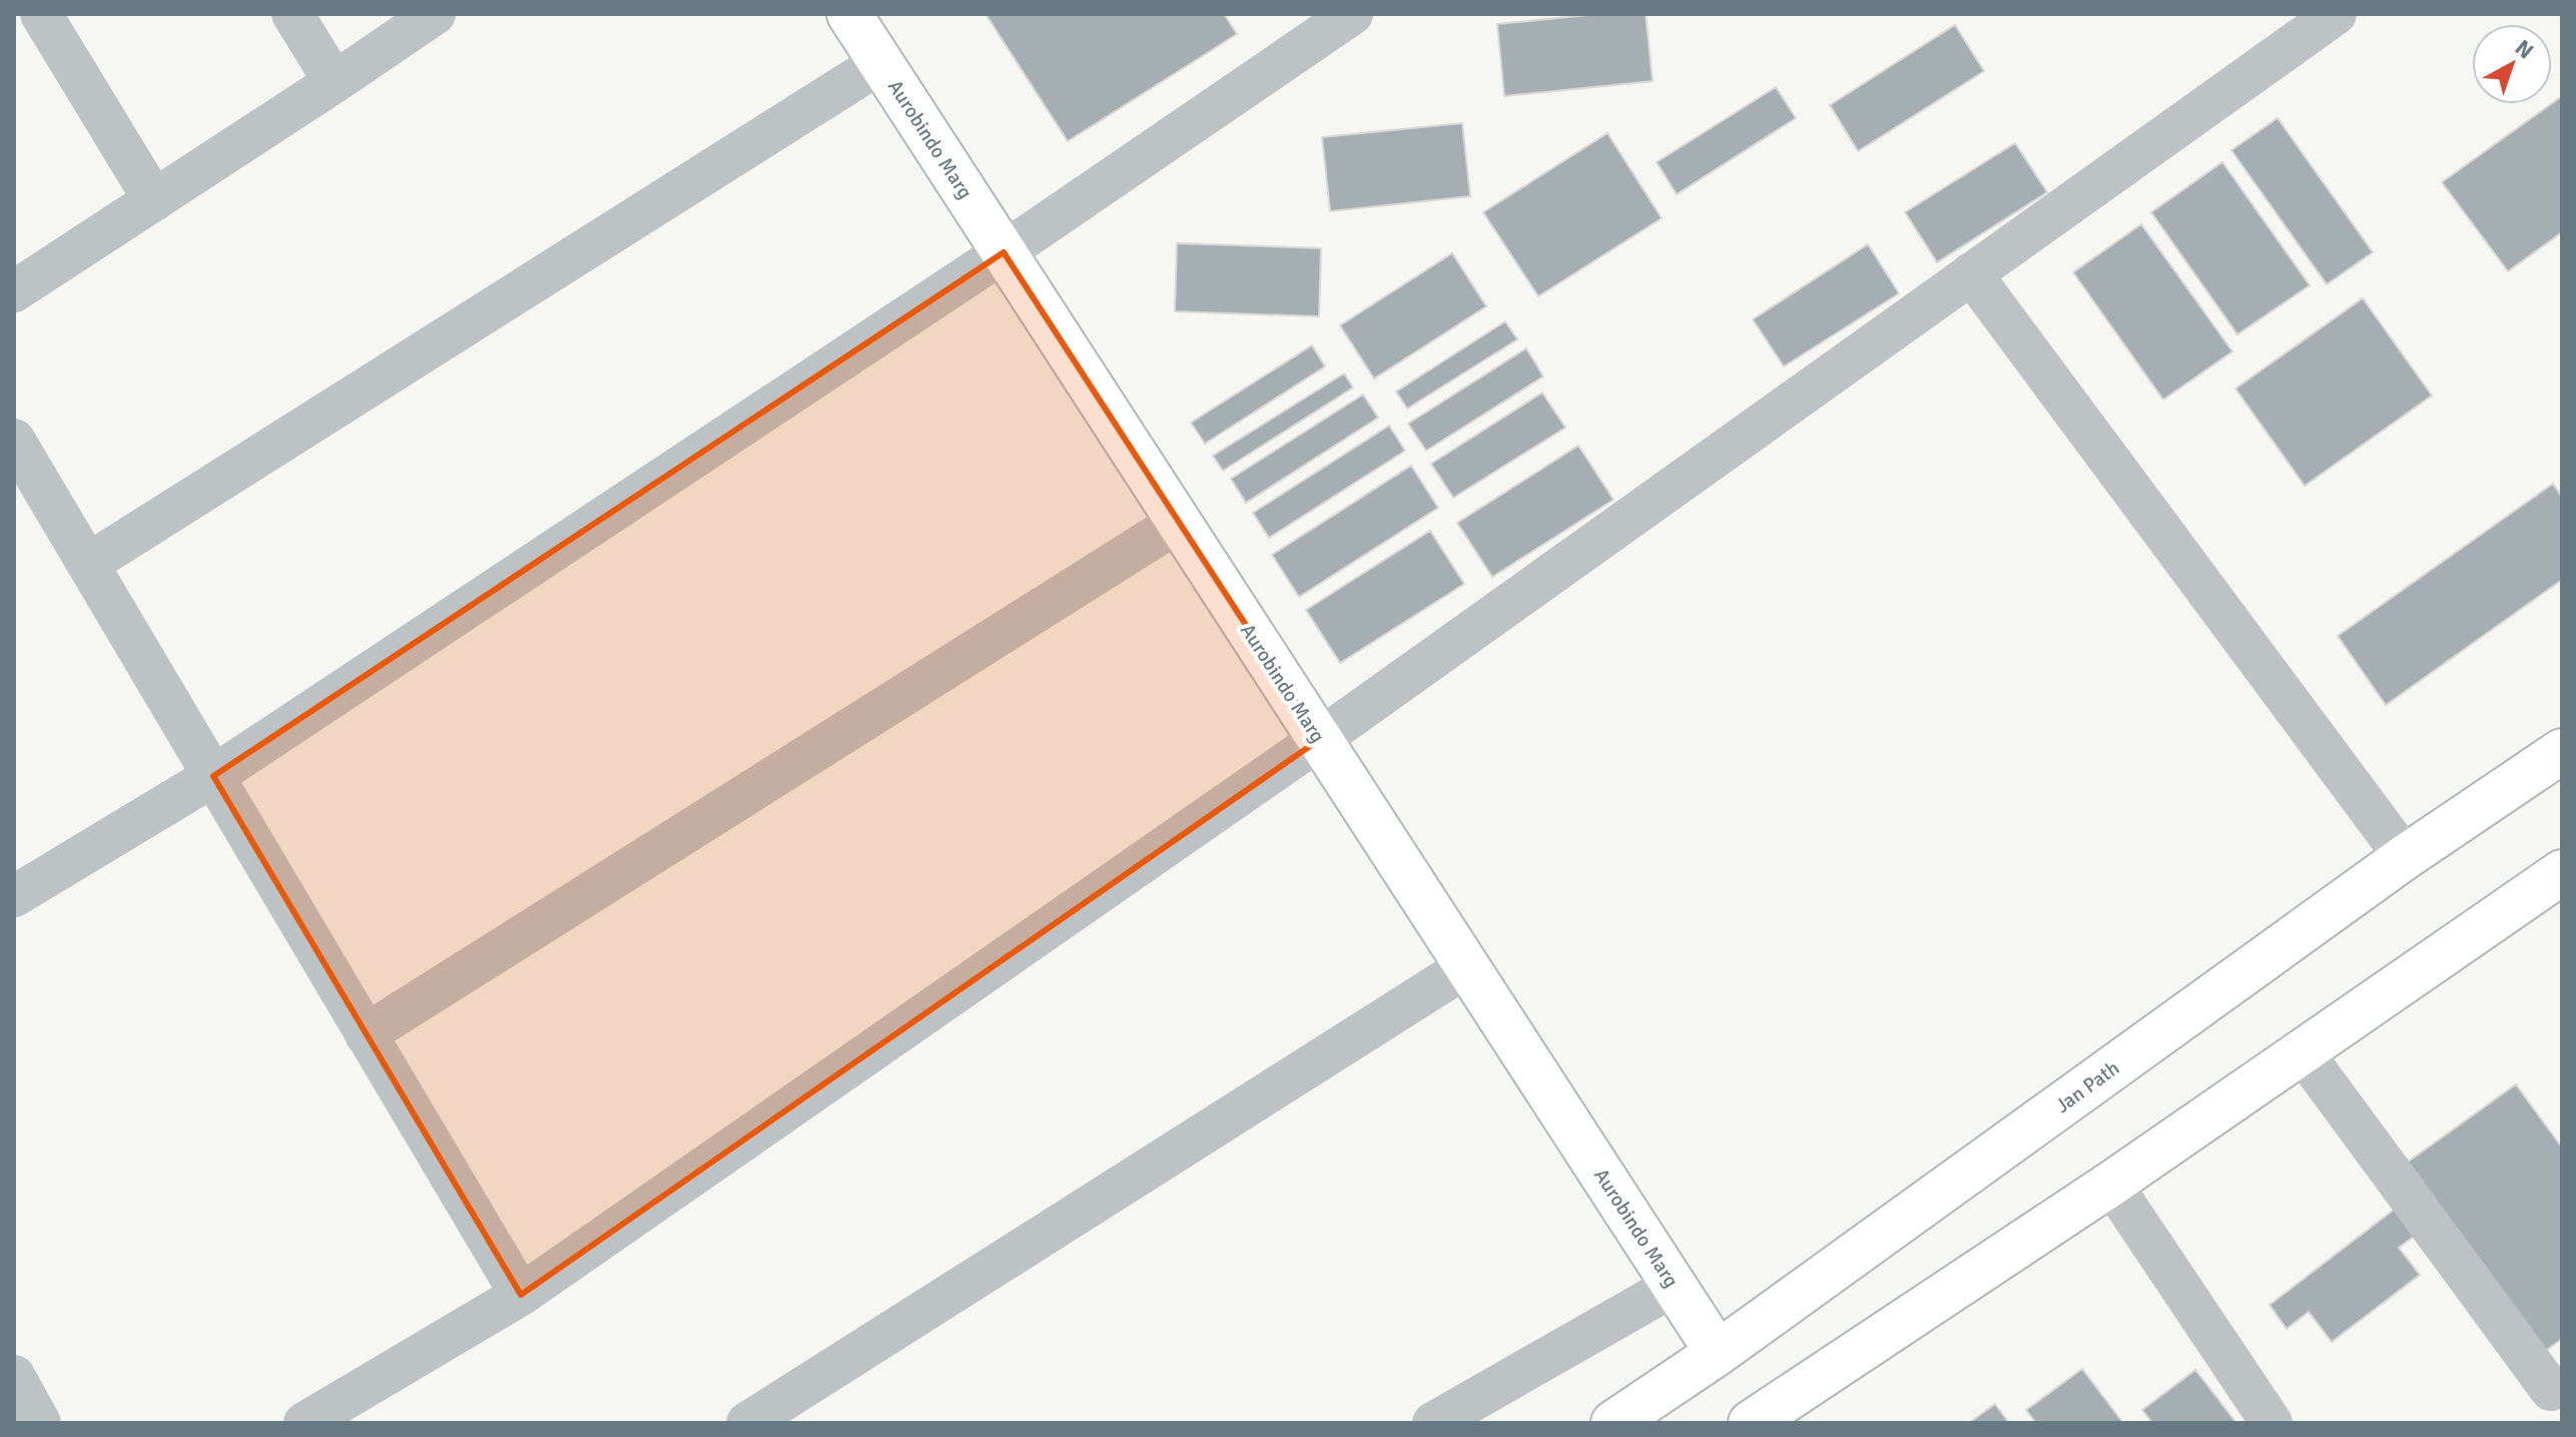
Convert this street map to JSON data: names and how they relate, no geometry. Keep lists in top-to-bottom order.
{
  "streets": {
    "main road": ["Aurobindo Marg", "Jan Path"]
  },
  "crossings": [
    ["Aurobindo Marg", "Jan Path"]
  ],
  "north": "top right"
}
